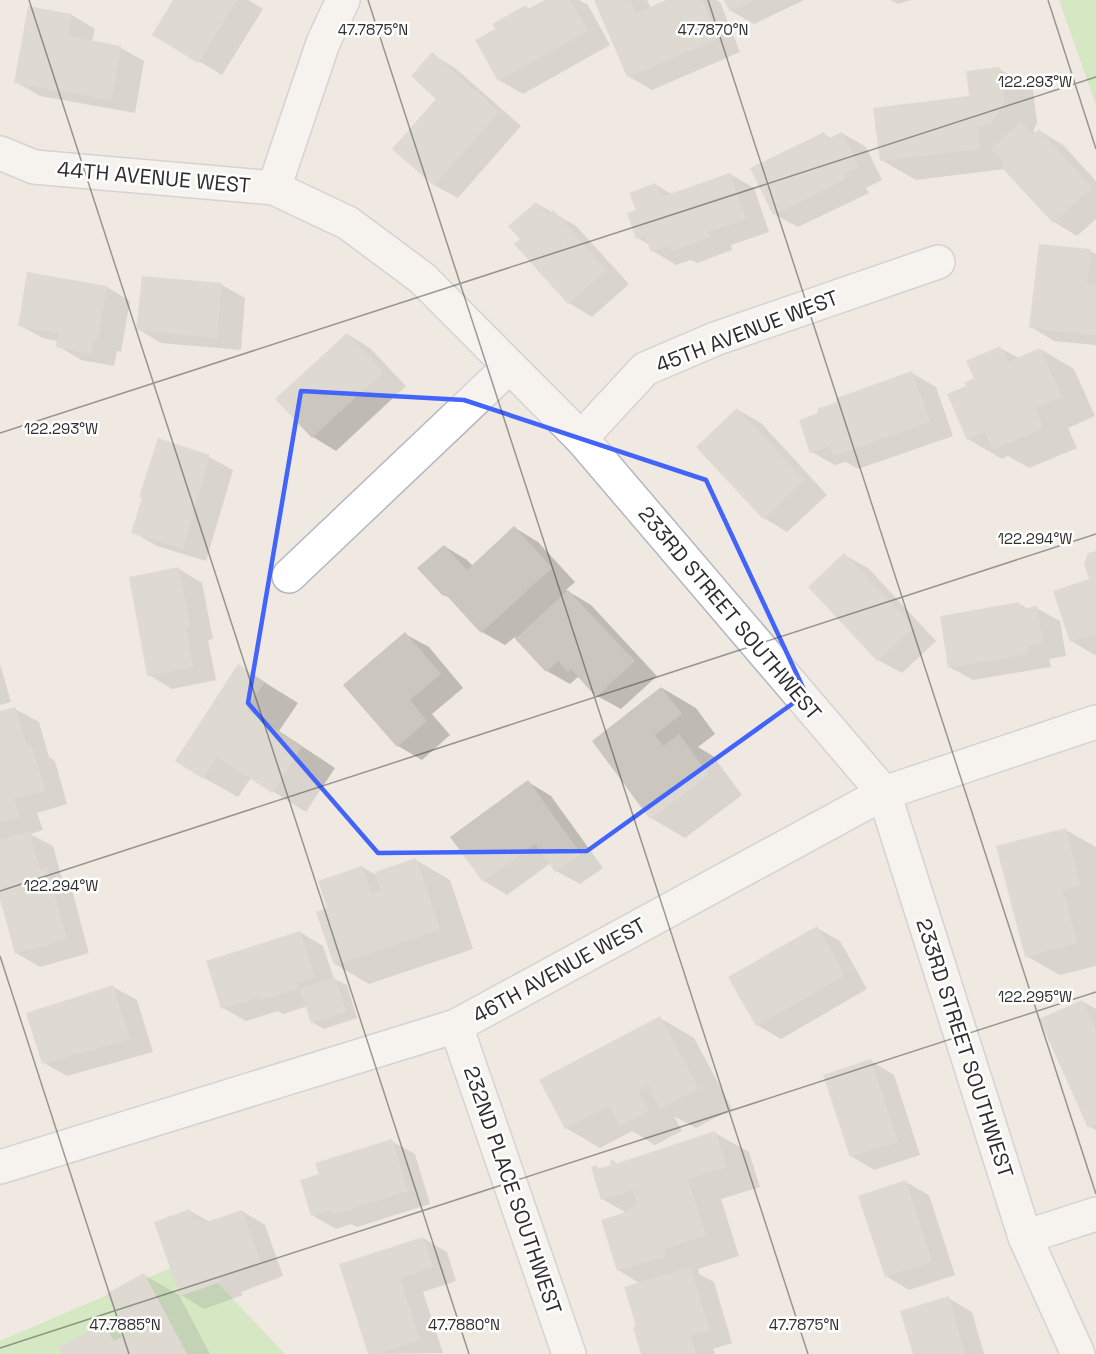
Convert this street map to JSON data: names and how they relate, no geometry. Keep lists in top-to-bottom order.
{
  "streets": {
    "street": [
      "44TH AVENUE WEST",
      "45TH AVENUE WEST",
      "233RD STREET SOUTHWEST",
      "46TH AVENUE WEST",
      "232ND PLACE SOUTHWEST"
    ]
  },
  "crossings": [
    ["44TH AVENUE WEST", "233RD STREET SOUTHWEST"],
    ["45TH AVENUE WEST", "233RD STREET SOUTHWEST"],
    ["233RD STREET SOUTHWEST", "46TH AVENUE WEST"],
    ["46TH AVENUE WEST", "232ND PLACE SOUTHWEST"]
  ],
  "coordinates": [
    "47.7875°N",
    "47.7870°N",
    "122.293°W",
    "122.294°W",
    "122.295°W",
    "47.7885°N",
    "47.7880°N"
  ]
}
